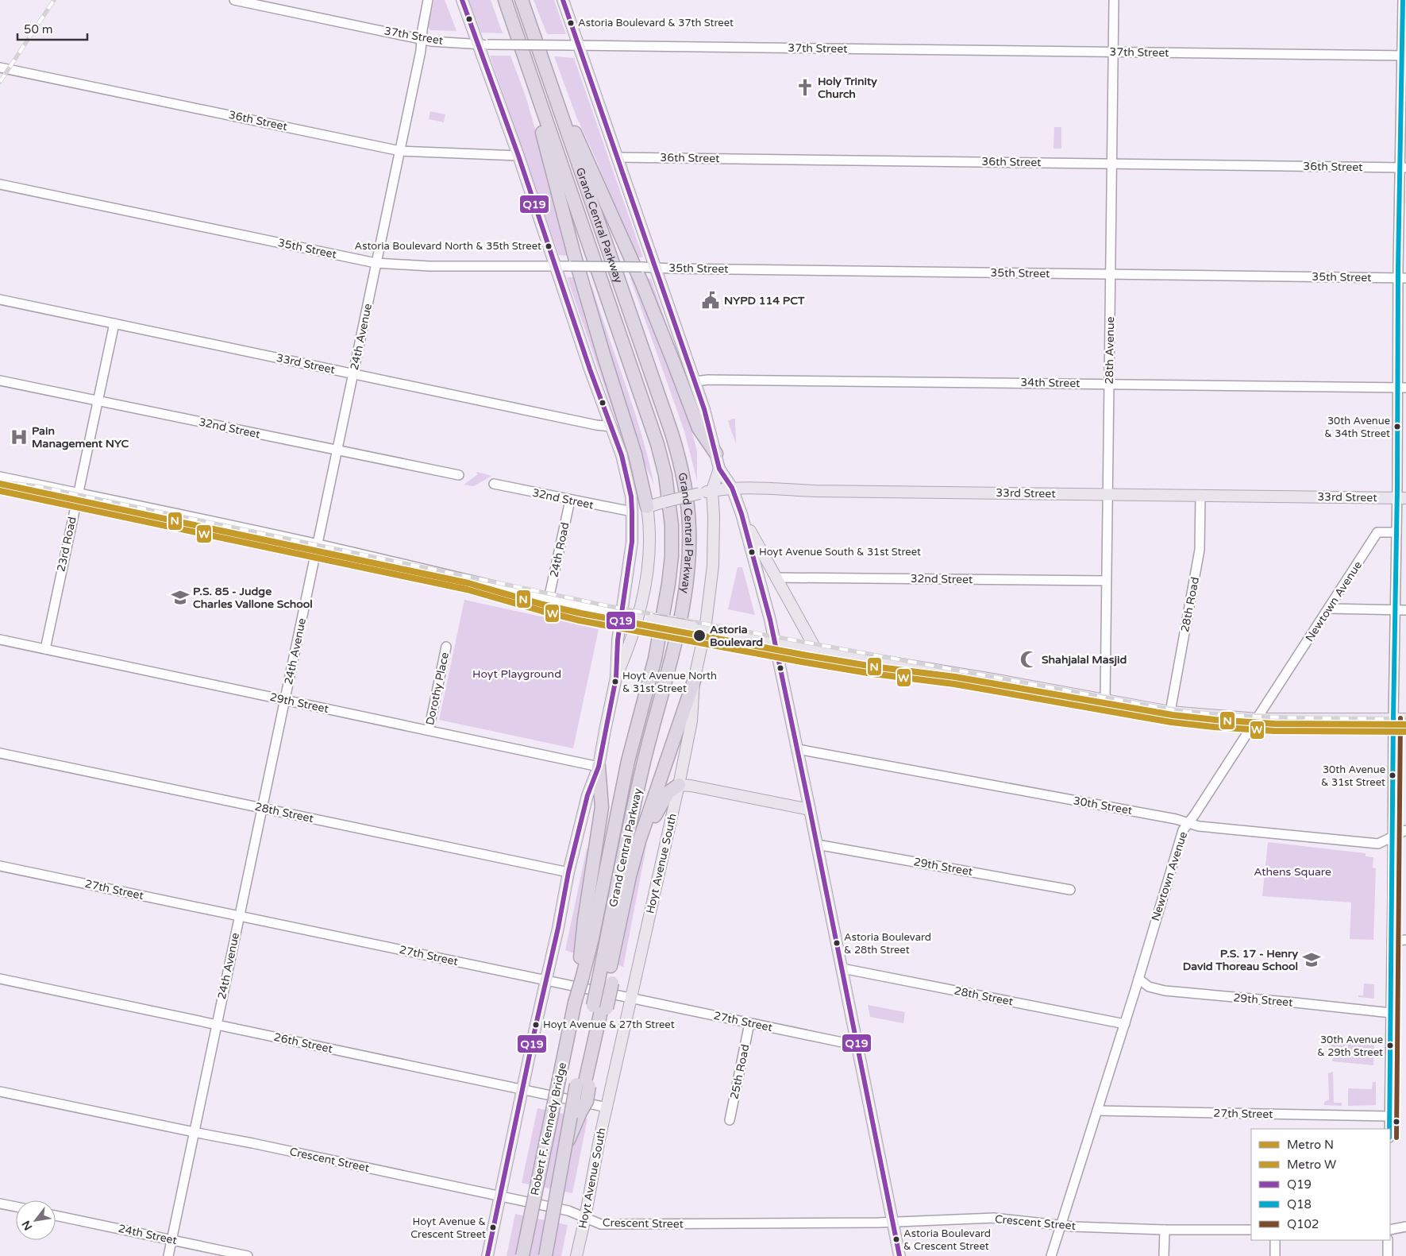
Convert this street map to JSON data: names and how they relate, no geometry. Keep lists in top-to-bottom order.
{
  "streets": {
    "highway": ["Grand Central Parkway", "Robert F. Kennedy Bridge"],
    "main road": ["33rd Street", "Hoyt Avenue South"],
    "street": [
      "37th Street",
      "36th Street",
      "35th Street",
      "24th Avenue",
      "28th Avenue",
      "34th Street",
      "32nd Street",
      "23rd Road",
      "24th Road",
      "Newtown Avenue",
      "28th Road",
      "Dorothy Place",
      "29th Street",
      "30th Street",
      "28th Street",
      "27th Street",
      "26th Street",
      "25th Road",
      "Crescent Street",
      "24th Street"
    ]
  },
  "crossings": [
    ["37th Street", "24th Avenue"],
    ["37th Street", "28th Avenue"],
    ["36th Street", "24th Avenue"],
    ["36th Street", "28th Avenue"],
    ["Grand Central Parkway", "Robert F. Kennedy Bridge"],
    ["35th Street", "24th Avenue"],
    ["35th Street", "28th Avenue"],
    ["24th Avenue", "33rd Street"],
    ["24th Avenue", "32nd Street"],
    ["24th Avenue", "29th Street"],
    ["24th Avenue", "28th Street"],
    ["24th Avenue", "27th Street"],
    ["24th Avenue", "26th Street"],
    ["24th Avenue", "Crescent Street"],
    ["24th Avenue", "24th Street"],
    ["28th Avenue", "33rd Street"],
    ["28th Avenue", "34th Street"],
    ["28th Avenue", "32nd Street"],
    ["33rd Street", "23rd Road"],
    ["33rd Street", "28th Road"],
    ["33rd Street", "Hoyt Avenue South"],
    ["32nd Street", "23rd Road"],
    ["32nd Street", "24th Road"],
    ["23rd Road", "29th Street"],
    ["Newtown Avenue", "29th Street"],
    ["Newtown Avenue", "30th Street"],
    ["Newtown Avenue", "28th Street"],
    ["Newtown Avenue", "27th Street"],
    ["Newtown Avenue", "Crescent Street"],
    ["Dorothy Place", "29th Street"],
    ["Hoyt Avenue South", "27th Street"],
    ["Hoyt Avenue South", "26th Street"],
    ["Hoyt Avenue South", "Crescent Street"],
    ["27th Street", "25th Road"]
  ],
  "parks": ["Hoyt Playground", "Athens Square"],
  "places": {
    "other": [
      "Astoria Boulevard & 37th Street",
      "Astoria Boulevard North & 35th Street",
      "30th Avenue & 34th Street",
      "Hoyt Avenue South & 31st Street",
      "Astoria Boulevard",
      "Hoyt Avenue North & 31st Street",
      "30th Avenue & 31st Street",
      "Astoria Boulevard & 28th Street",
      "Hoyt Avenue & 27th Street",
      "30th Avenue & 29th Street",
      "Hoyt Avenue & Crescent Street",
      "Astoria Boulevard & Crescent Street"
    ],
    "church": ["Holy Trinity Church"],
    "public building": ["NYPD 114 PCT"],
    "hospital": ["Pain Management NYC"],
    "school or university": ["P.S. 85 - Judge Charles Vallone School", "P.S. 17 - Henry David Thoreau School"],
    "mosque": ["Shahjalal Masjid"]
  },
  "lines": [
    "transit line Q19",
    "transit line Q18",
    "metro line N",
    "metro line W",
    "transit line Q102"
  ],
  "legend": [
    "Metro N",
    "Metro W",
    "Q19",
    "Q18",
    "Q102"
  ],
  "scale_bar": "50 m",
  "north": "bottom left"
}
